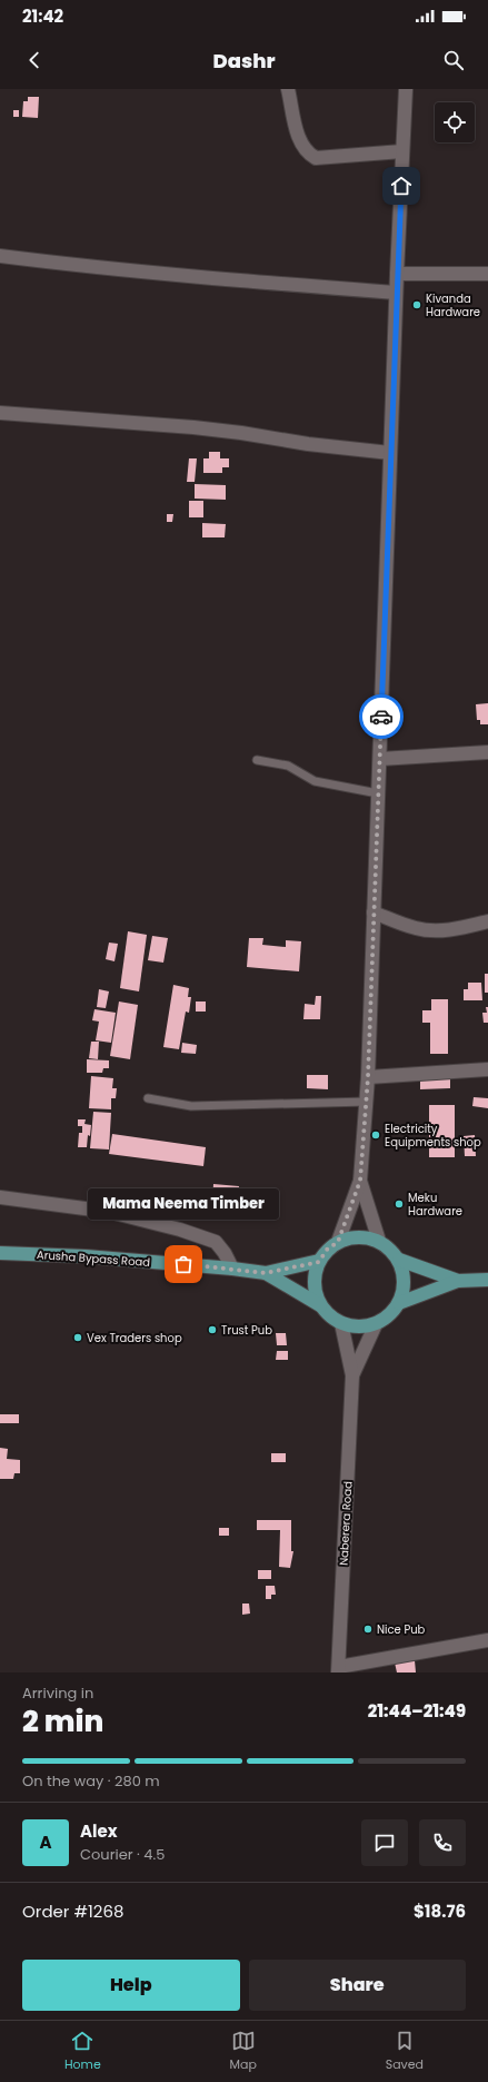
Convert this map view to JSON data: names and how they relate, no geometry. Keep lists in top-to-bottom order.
{
  "streets": {
    "main road": ["Arusha Bypass Road"],
    "street": ["Naberera Road"]
  },
  "crossings": [
    ["Arusha Bypass Road", "Naberera Road"]
  ],
  "places": [
    "Kivanda Hardware",
    "Electricity Equipments shop",
    "Meku Hardware",
    "Mama Neema Timber",
    "Trust Pub",
    "Vex Traders shop",
    "Nice Pub"
  ],
  "page": {
    "status": "21:42",
    "header": "Dashr",
    "bubble": "Mama Neema Timber",
    "heading": ["2 min", "Arriving in", "21:44–21:49"],
    "panel": [
      "Alex",
      "Courier · 4.5",
      "Order #1268",
      "$18.76"
    ],
    "bar": "On the way · 280 m",
    "round": "A",
    "buttons": ["Help", "Share"],
    "tabs": ["Home", "Map", "Saved"]
  }
}
